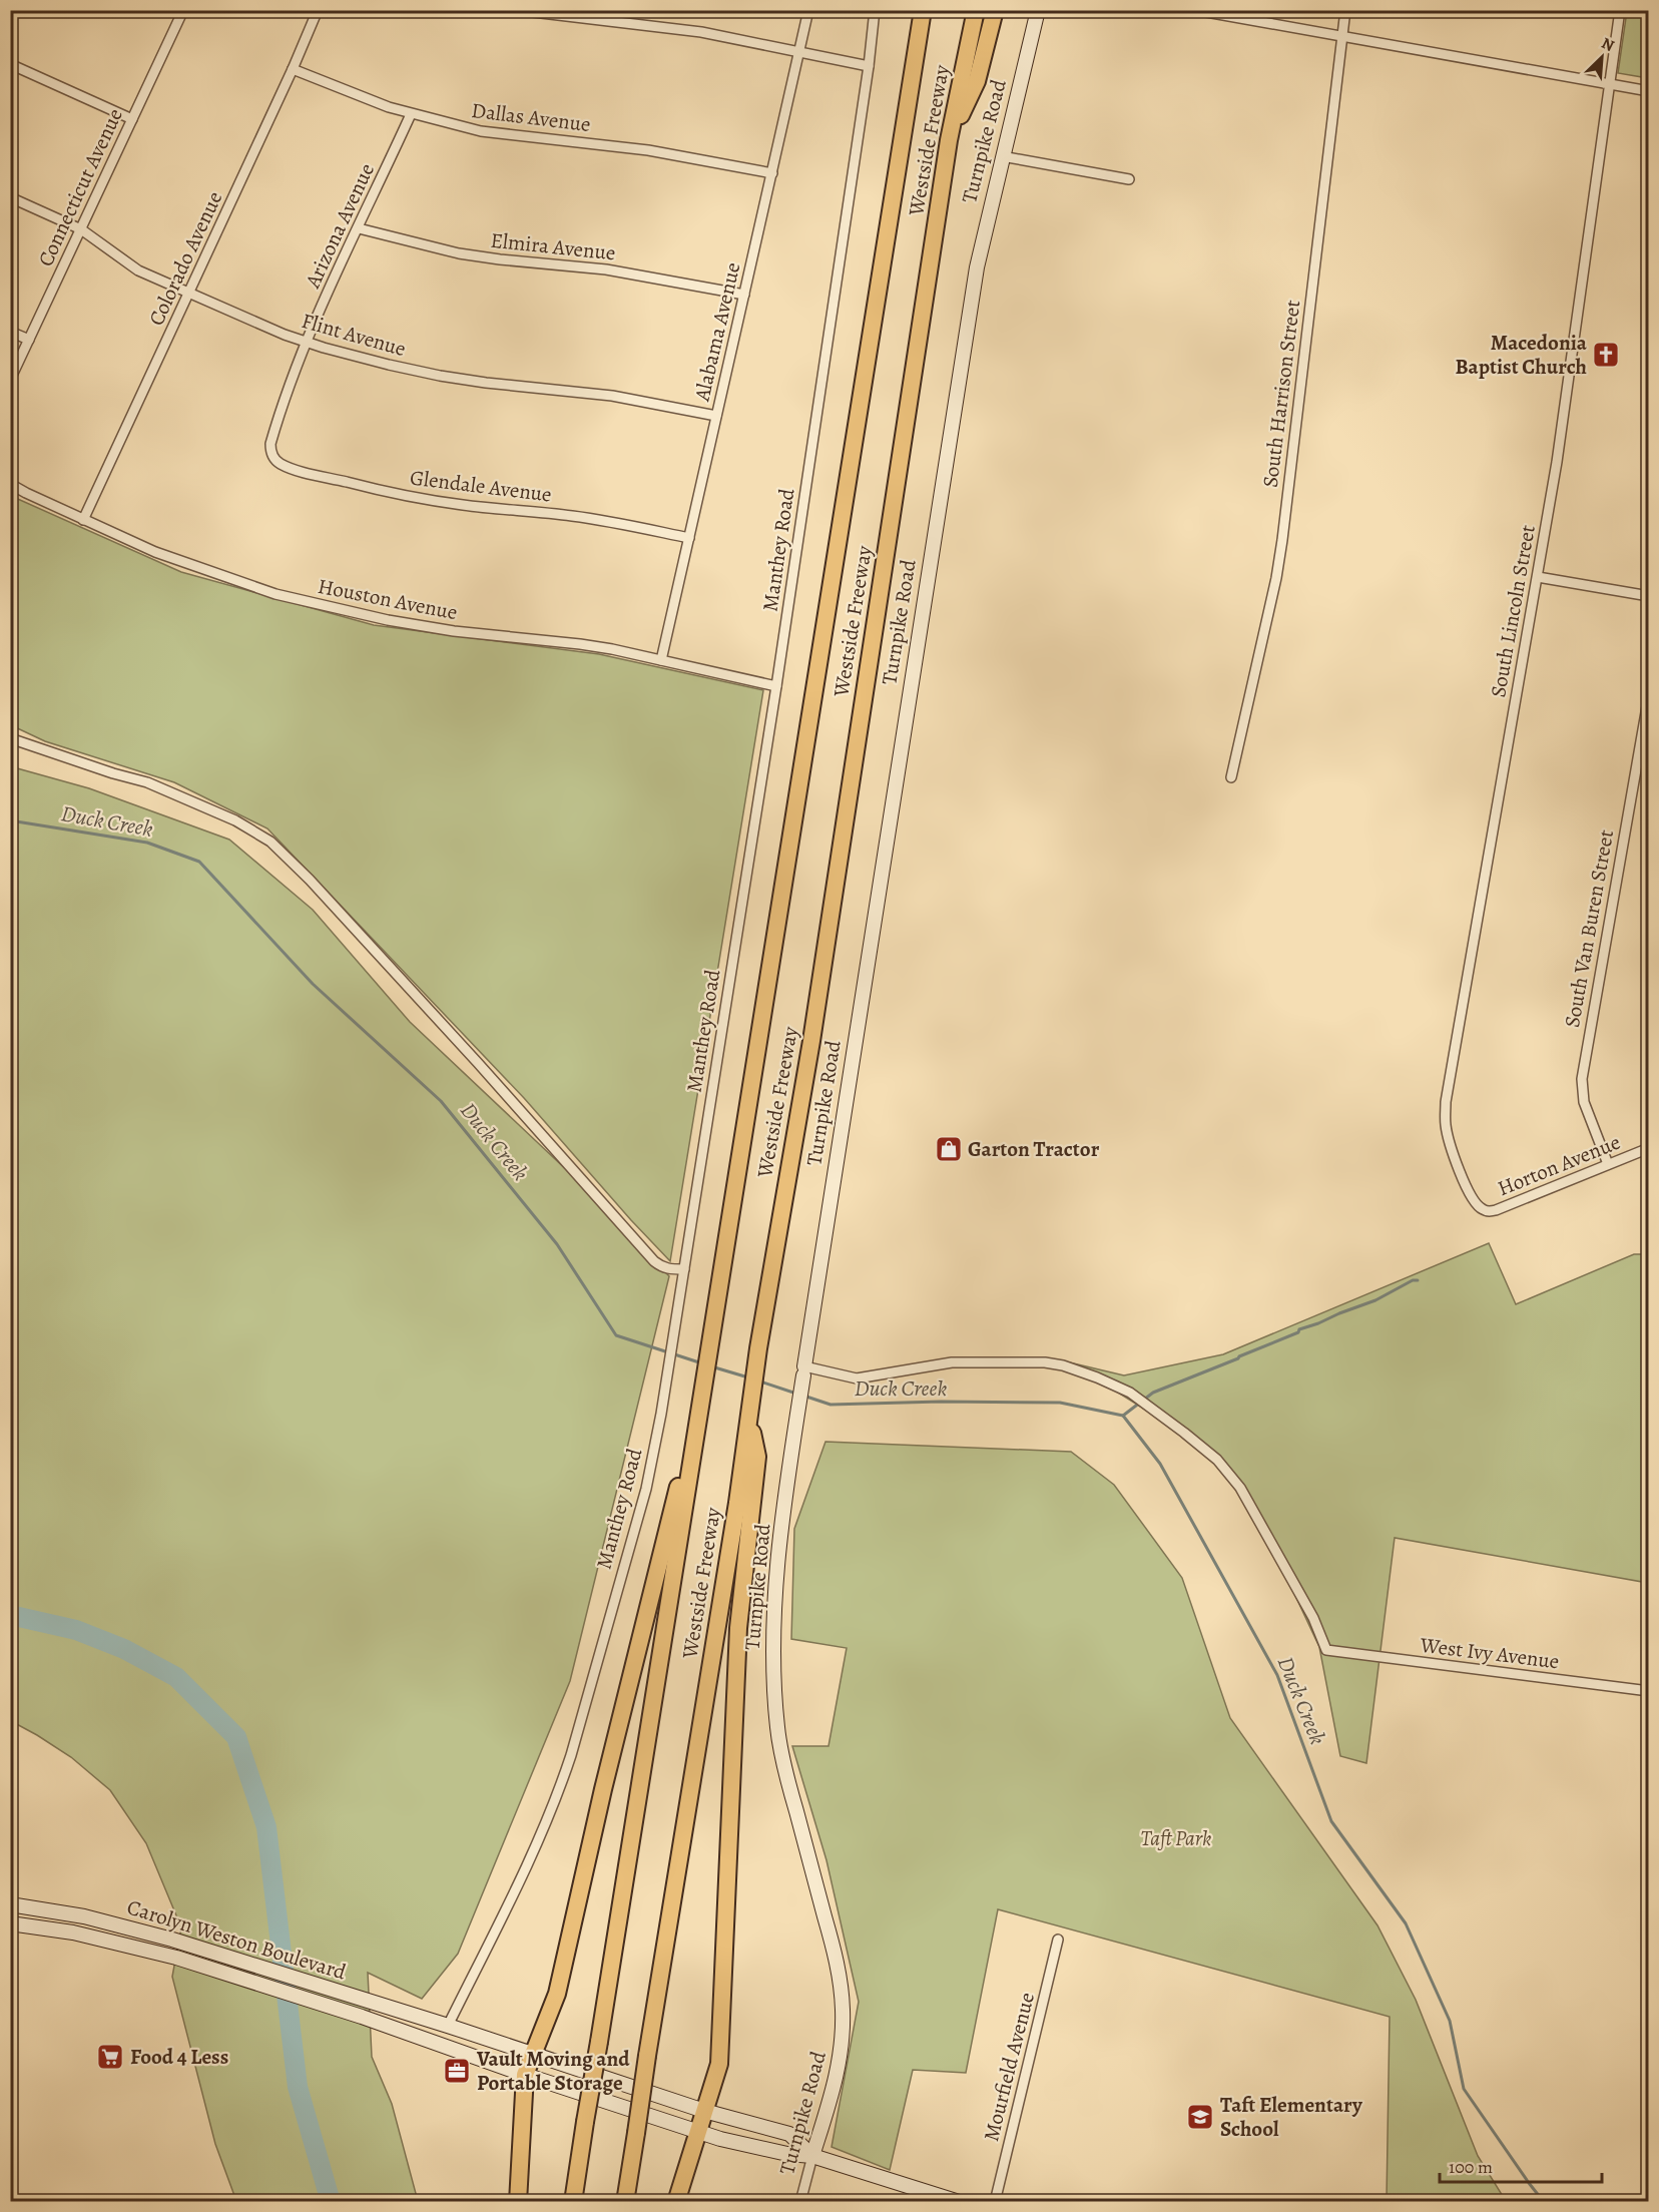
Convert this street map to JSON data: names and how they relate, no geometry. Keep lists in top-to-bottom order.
{
  "streets": {
    "highway": ["Westside Freeway"],
    "street": [
      "Dallas Avenue",
      "Turnpike Road",
      "Connecticut Avenue",
      "Arizona Avenue",
      "Elmira Avenue",
      "Colorado Avenue",
      "Alabama Avenue",
      "Flint Avenue",
      "South Harrison Street",
      "Glendale Avenue",
      "Manthey Road",
      "Houston Avenue",
      "South Lincoln Street",
      "South Van Buren Street",
      "Horton Avenue",
      "West Ivy Avenue",
      "Carolyn Weston Boulevard",
      "Mourfield Avenue"
    ]
  },
  "crossings": [
    ["Dallas Avenue", "Arizona Avenue"],
    ["Dallas Avenue", "Colorado Avenue"],
    ["Dallas Avenue", "Alabama Avenue"],
    ["Turnpike Road", "West Ivy Avenue"],
    ["Turnpike Road", "Carolyn Weston Boulevard"],
    ["Connecticut Avenue", "Flint Avenue"],
    ["Arizona Avenue", "Elmira Avenue"],
    ["Arizona Avenue", "Flint Avenue"],
    ["Arizona Avenue", "Glendale Avenue"],
    ["Elmira Avenue", "Alabama Avenue"],
    ["Colorado Avenue", "Flint Avenue"],
    ["Colorado Avenue", "Houston Avenue"],
    ["Alabama Avenue", "Flint Avenue"],
    ["Alabama Avenue", "Glendale Avenue"],
    ["Alabama Avenue", "Houston Avenue"],
    ["Manthey Road", "Houston Avenue"],
    ["Manthey Road", "Carolyn Weston Boulevard"],
    ["South Lincoln Street", "Horton Avenue"],
    ["South Van Buren Street", "Horton Avenue"]
  ],
  "water": ["Duck Creek"],
  "parks": ["Taft Park"],
  "places": {
    "church": ["Macedonia Baptist Church"],
    "shop": ["Garton Tractor"],
    "supermarket": ["Food 4 Less"],
    "office": ["Vault Moving and Portable Storage"],
    "school or university": ["Taft Elementary School"]
  },
  "scale_bar": "100 m",
  "north": "top right"
}
